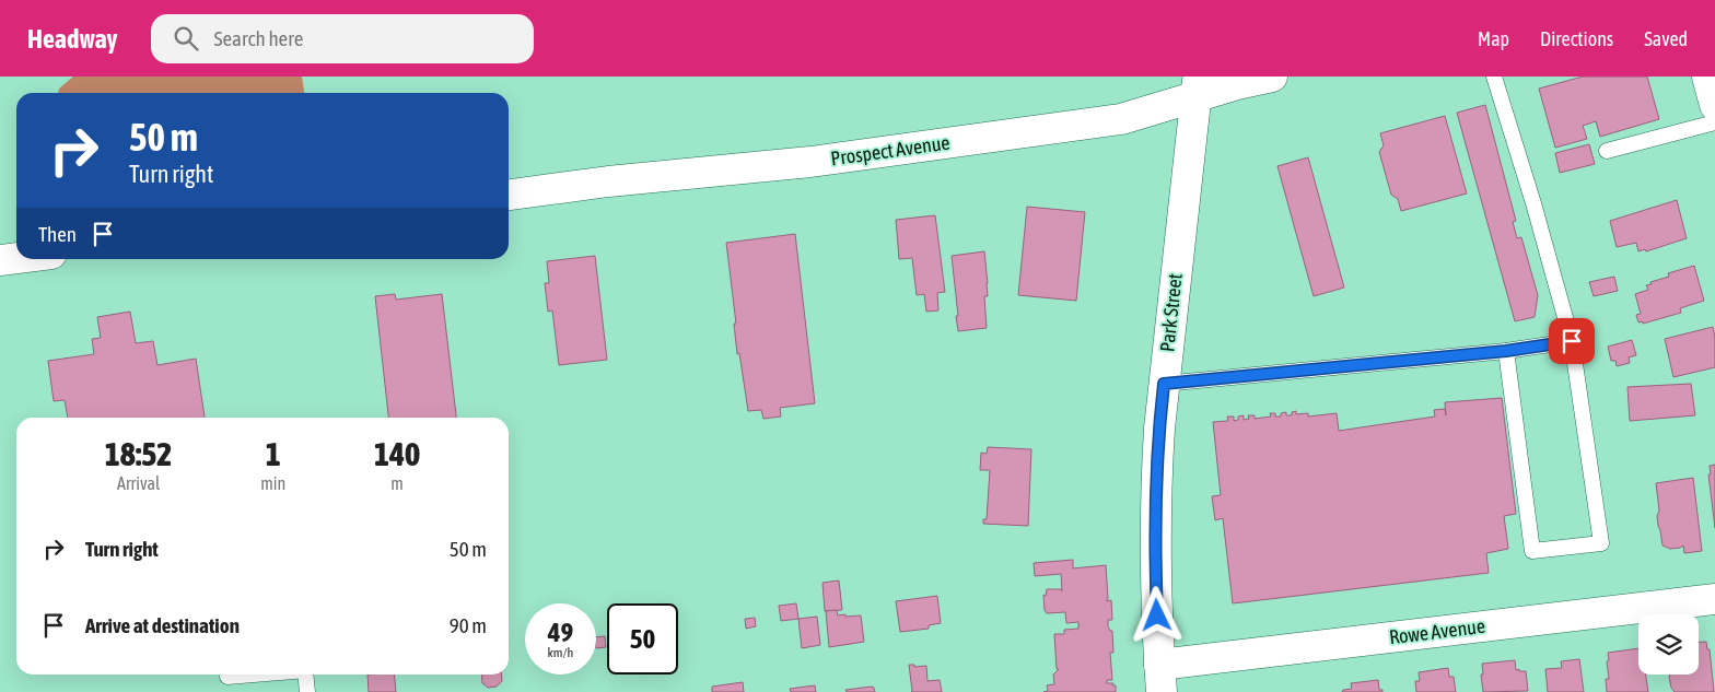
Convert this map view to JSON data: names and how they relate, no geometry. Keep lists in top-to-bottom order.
{
  "streets": {
    "main road": ["Prospect Avenue", "Park Street", "Rowe Avenue"]
  },
  "crossings": [
    ["Prospect Avenue", "Park Street"],
    ["Park Street", "Rowe Avenue"]
  ],
  "page": {
    "header": "Headway",
    "search": "Search here",
    "nav": ["Map", "Directions", "Saved"],
    "turn": ["50 m", "Turn right"],
    "then": "Then",
    "eta": [
      "18:52",
      "Arrival",
      "1",
      "min",
      "140",
      "m"
    ],
    "list": [
      {
        "name": "Turn right",
        "value": "50 m"
      },
      {
        "name": "Arrive at destination",
        "value": "90 m"
      }
    ],
    "speed": "49 km/h",
    "limit": "50"
  }
}
